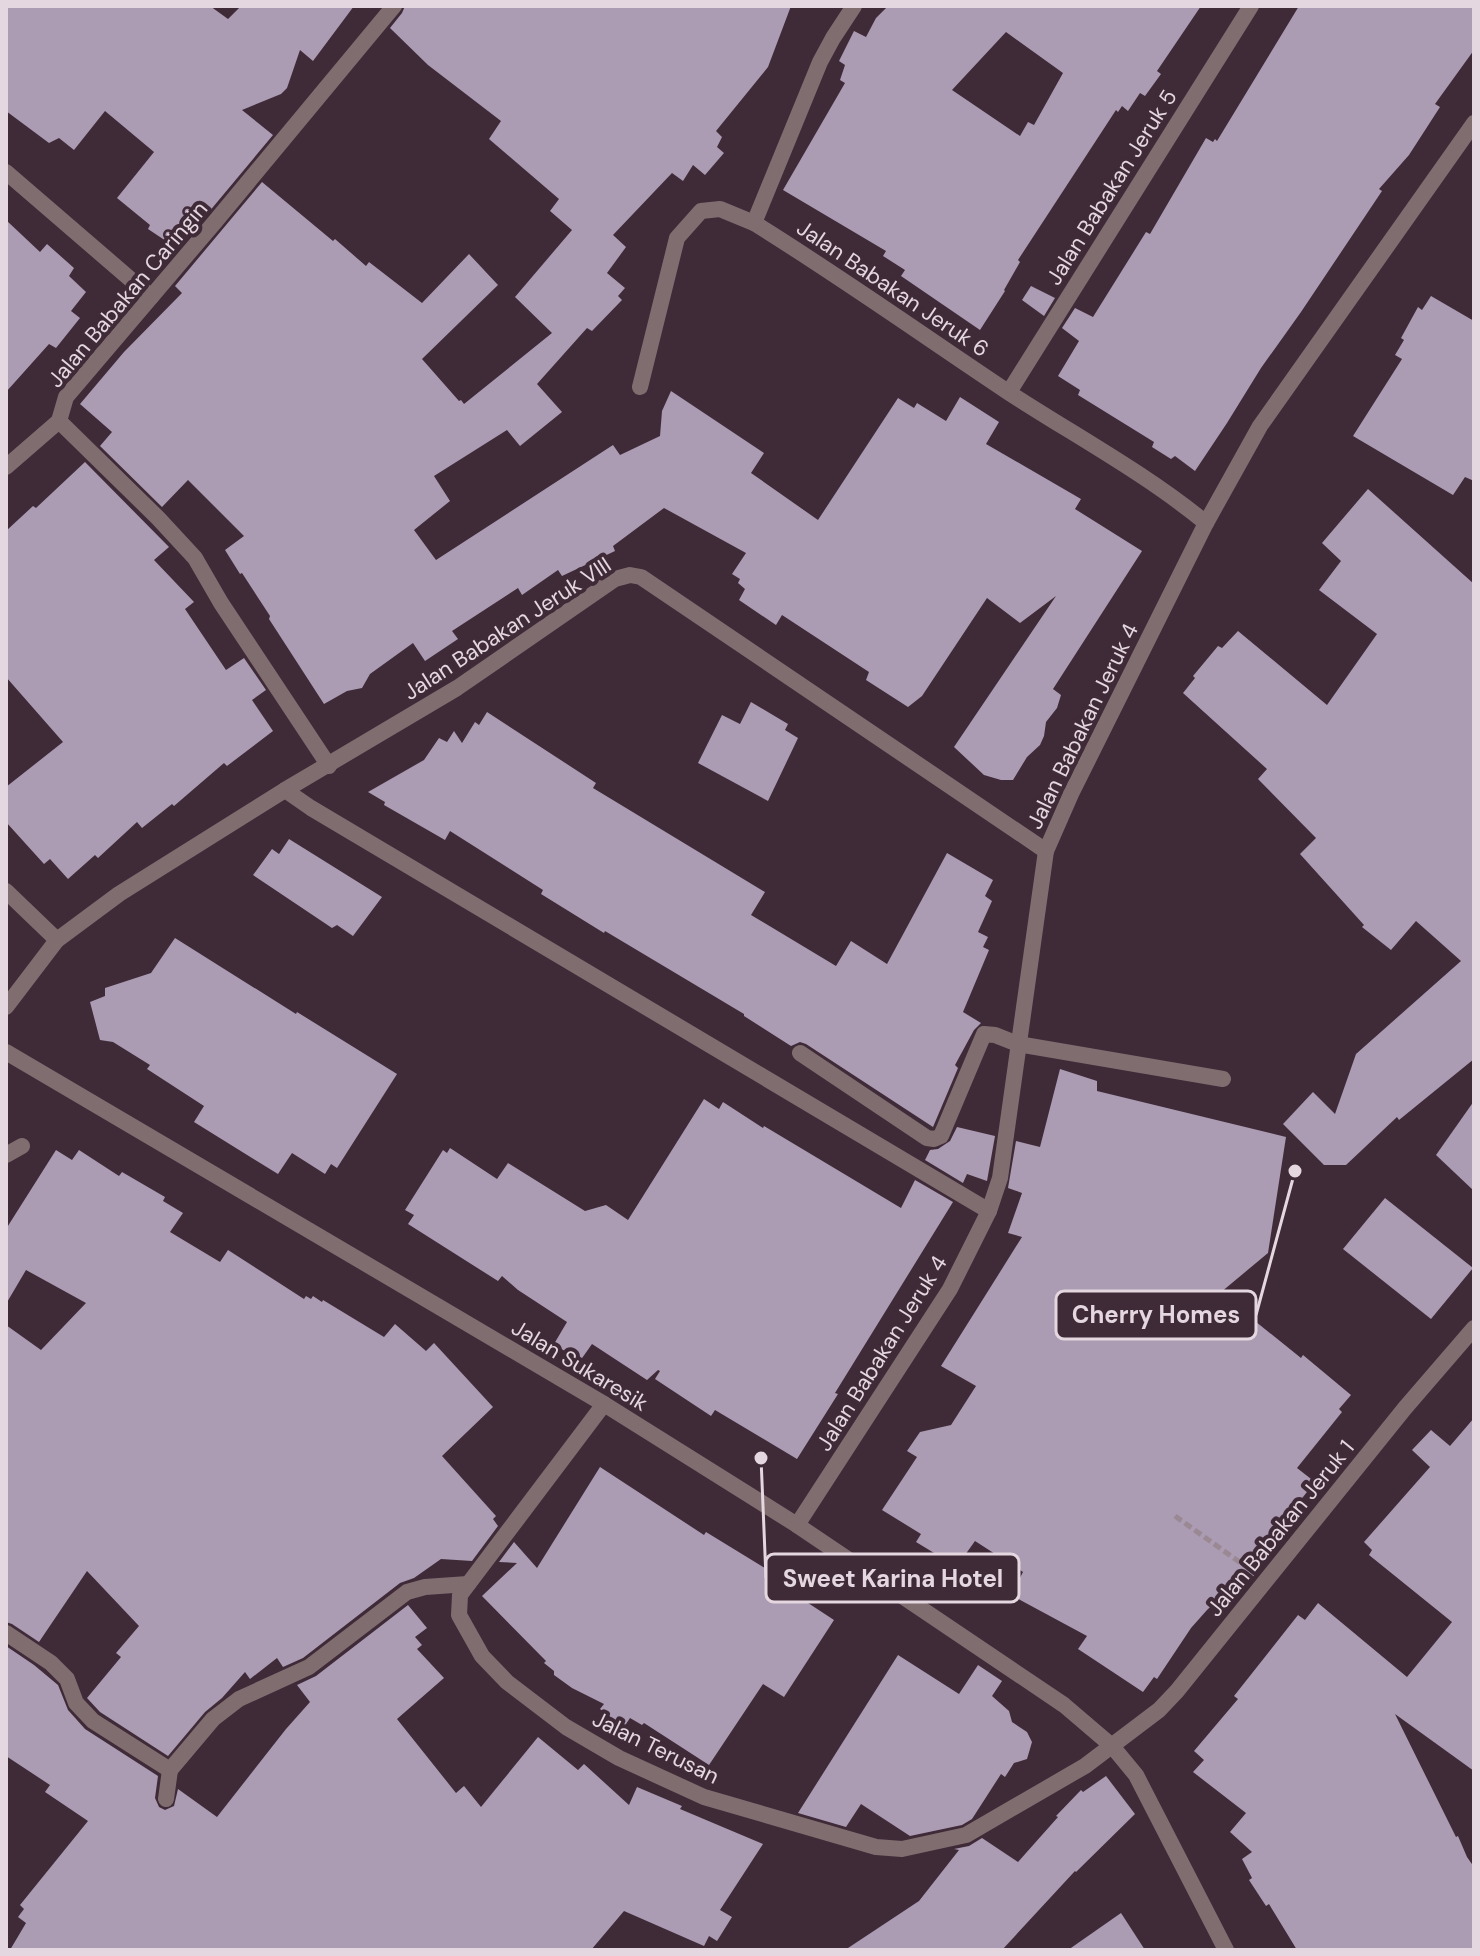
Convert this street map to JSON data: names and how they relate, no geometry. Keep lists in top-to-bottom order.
{
  "streets": {
    "street": [
      "Jalan Babakan Jeruk 5",
      "Jalan Babakan Jeruk 6",
      "Jalan Babakan Caringin",
      "Jalan Babakan Jeruk VIII",
      "Jalan Babakan Jeruk 4",
      "Jalan Sukaresik",
      "Jalan Babakan Jeruk 1",
      "Jalan Terusan"
    ]
  },
  "crossings": [
    ["Jalan Babakan Jeruk 5", "Jalan Babakan Jeruk 6"],
    ["Jalan Babakan Jeruk 6", "Jalan Babakan Jeruk 4"],
    ["Jalan Babakan Caringin", "Jalan Babakan Jeruk VIII"],
    ["Jalan Babakan Jeruk VIII", "Jalan Babakan Jeruk 4"],
    ["Jalan Babakan Jeruk 4", "Jalan Sukaresik"],
    ["Jalan Sukaresik", "Jalan Babakan Jeruk 1"],
    ["Jalan Sukaresik", "Jalan Terusan"],
    ["Jalan Babakan Jeruk 1", "Jalan Terusan"]
  ],
  "places": ["Cherry Homes", "Sweet Karina Hotel"]
}
